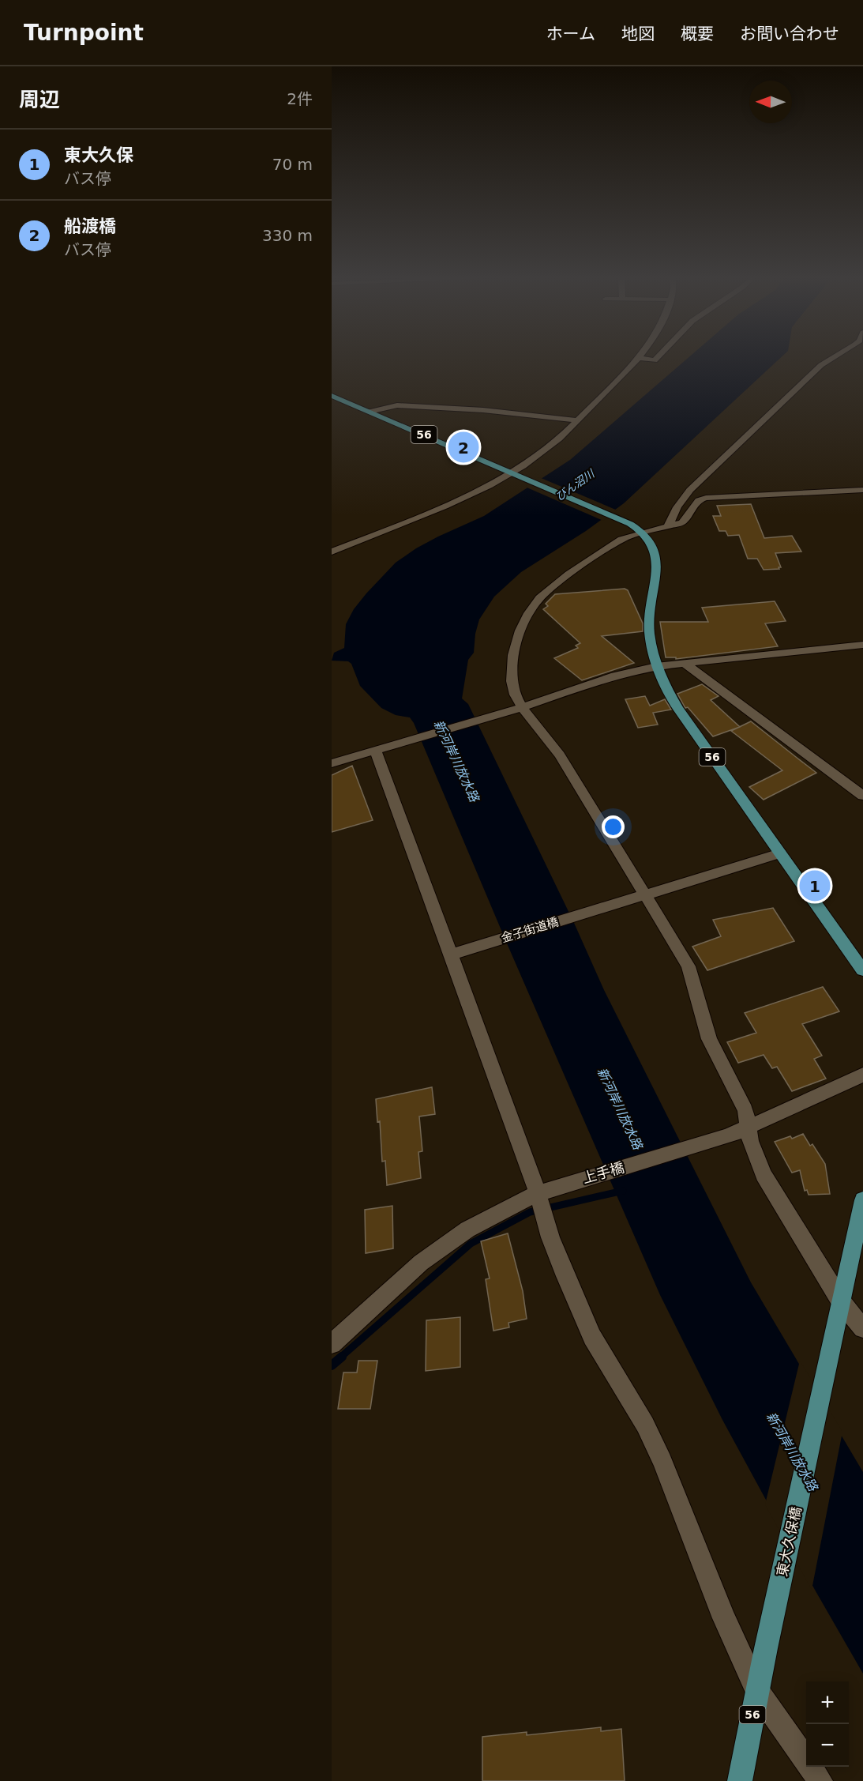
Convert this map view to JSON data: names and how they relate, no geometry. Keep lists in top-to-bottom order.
{
  "streets": {
    "main road": ["56", "東大久保橋"],
    "street": ["金子街道橋", "上手橋"]
  },
  "crossings": [
    ["56", "金子街道橋"],
    ["56", "東大久保橋"]
  ],
  "water": ["びん沼川", "新河岸川放水路"],
  "north": "left",
  "page": {
    "header": "Turnpoint",
    "nav": [
      "ホーム",
      "地図",
      "概要",
      "お問い合わせ"
    ],
    "heading": ["周辺", "2件"],
    "list": [
      {
        "mark": "1",
        "name": "東大久保",
        "note": "バス停",
        "value": "70 m"
      },
      {
        "mark": "2",
        "name": "船渡橋",
        "note": "バス停",
        "value": "330 m"
      }
    ],
    "pins": ["2", "1"],
    "map_buttons": ["+", "−"]
  }
}
